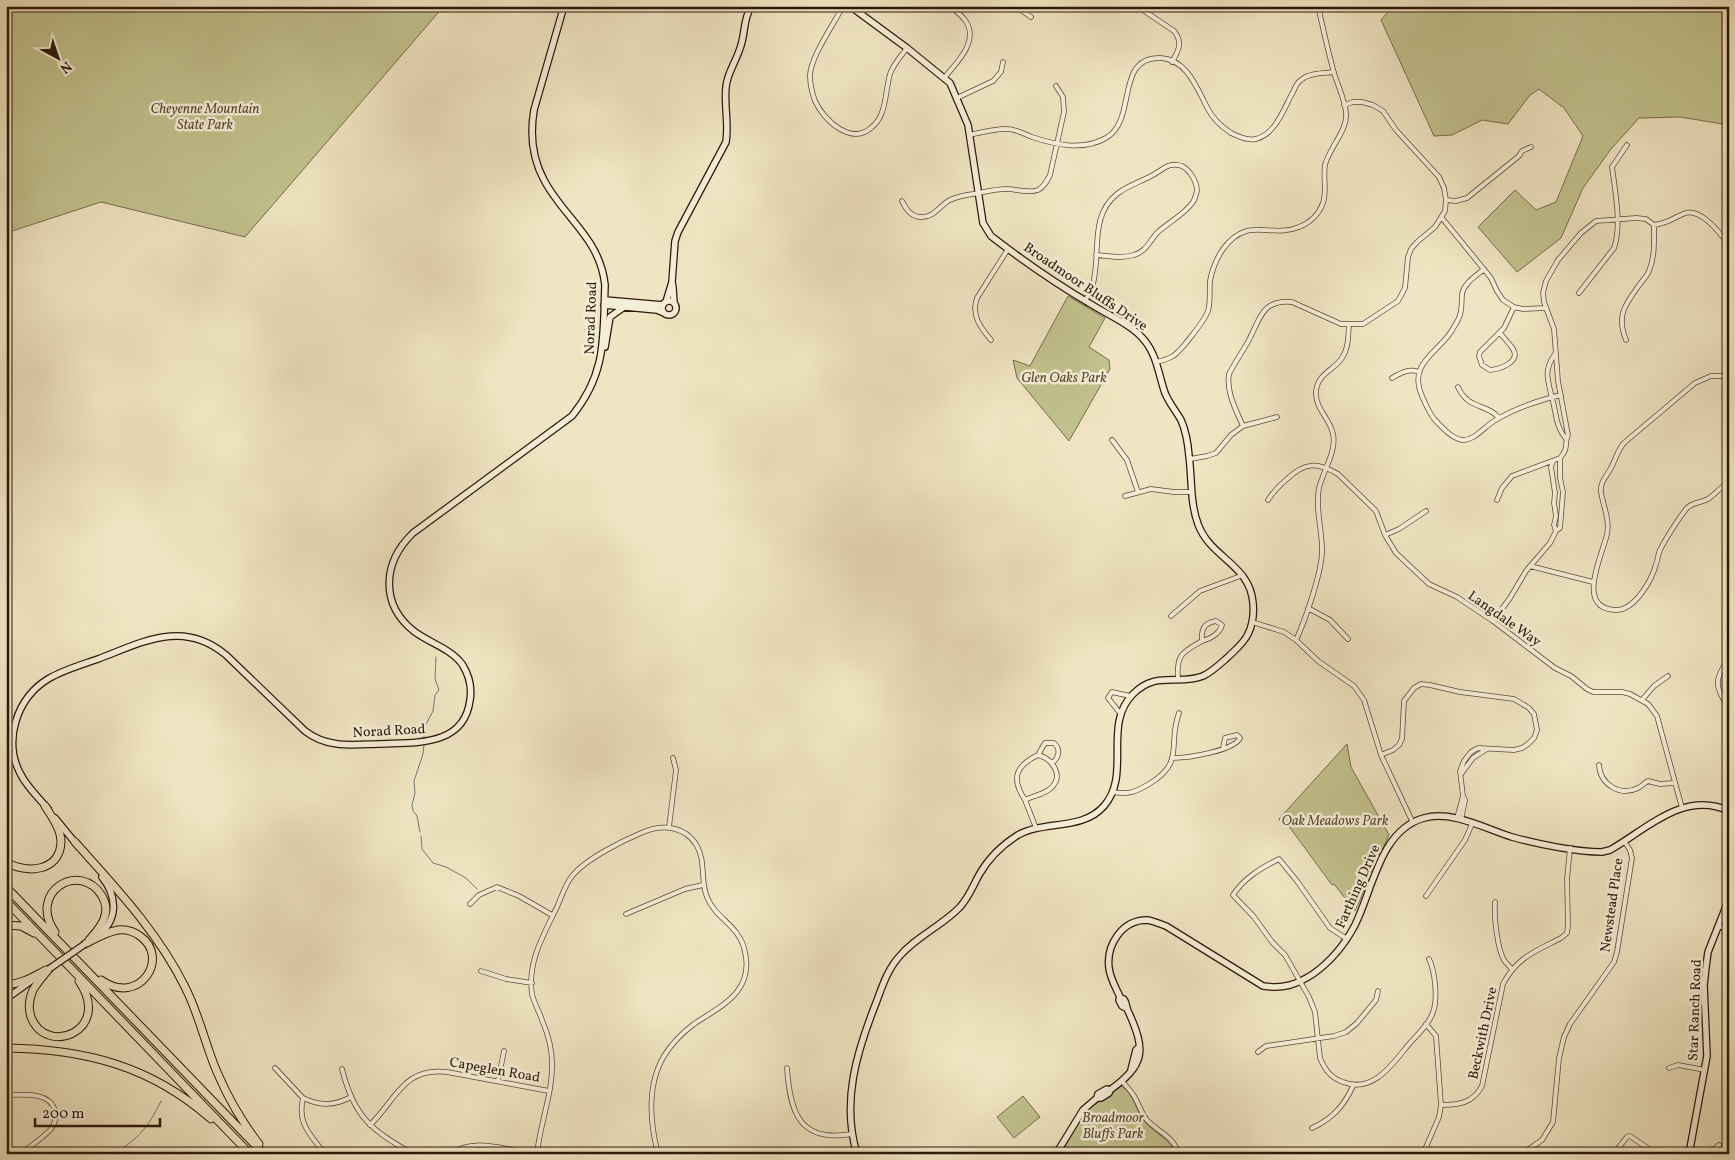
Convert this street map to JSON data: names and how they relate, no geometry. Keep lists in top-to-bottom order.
{
  "streets": {
    "street": [
      "Broadmoor Bluffs Drive",
      "Norad Road",
      "Langdale Way",
      "Farthing Drive",
      "Newstead Place",
      "Star Ranch Road",
      "Beckwith Drive",
      "Capeglen Road"
    ]
  },
  "crossings": [
    ["Farthing Drive", "Newstead Place"],
    ["Farthing Drive", "Beckwith Drive"]
  ],
  "parks": [
    "Cheyenne Mountain State Park",
    "Glen Oaks Park",
    "Oak Meadows Park",
    "Broadmoor Bluffs Park"
  ],
  "scale_bar": "200 m",
  "north": "bottom right"
}
